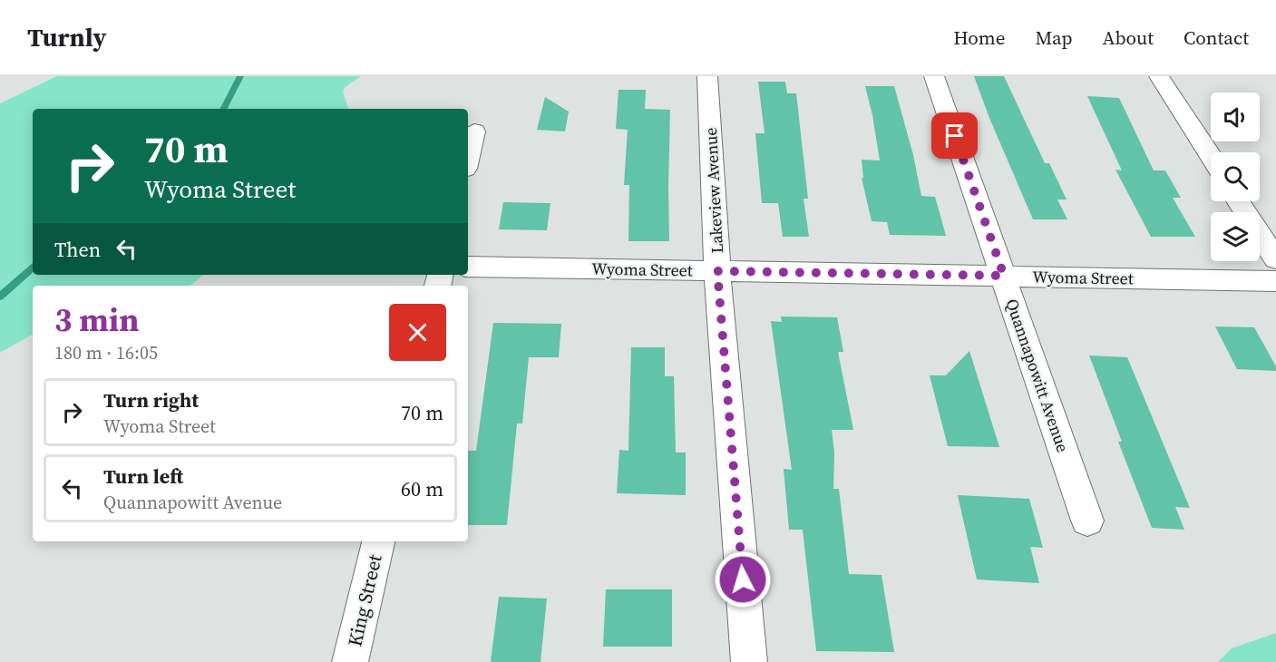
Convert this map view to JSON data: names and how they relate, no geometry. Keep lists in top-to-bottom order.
{
  "streets": {
    "street": [
      "Lakeview Avenue",
      "Wyoma Street",
      "Quannapowitt Avenue",
      "King Street"
    ]
  },
  "crossings": [
    ["Lakeview Avenue", "Wyoma Street"],
    ["Wyoma Street", "Quannapowitt Avenue"]
  ],
  "page": {
    "header": "Turnly",
    "nav": [
      "Home",
      "Map",
      "About",
      "Contact"
    ],
    "turn": ["70 m", "Wyoma Street"],
    "then": "Then",
    "heading": ["3 min", "180 m · 16:05"],
    "list": [
      {
        "name": "Turn right",
        "note": "Wyoma Street",
        "value": "70 m"
      },
      {
        "name": "Turn left",
        "note": "Quannapowitt Avenue",
        "value": "60 m"
      }
    ]
  }
}
